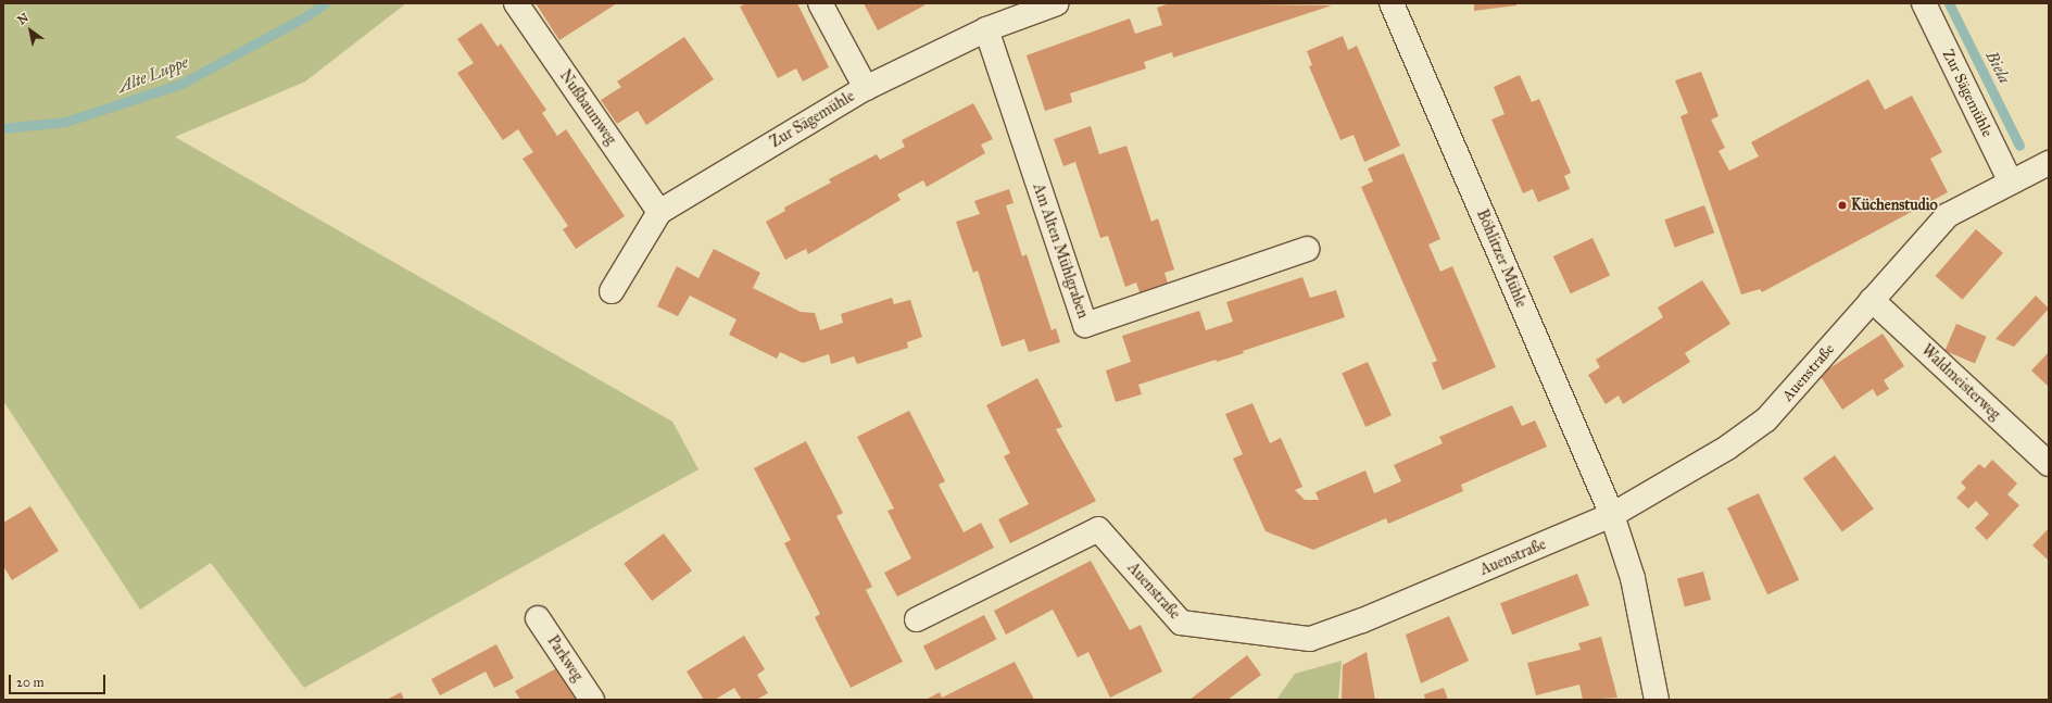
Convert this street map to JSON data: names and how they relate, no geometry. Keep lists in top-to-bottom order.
{
  "streets": {
    "street": [
      "Zur Sägemühle",
      "Nußbaumweg",
      "Am Alten Mühlgraben",
      "Böhlitzer Mühle",
      "Auenstraße",
      "Waldmeisterweg",
      "Parkweg"
    ]
  },
  "crossings": [
    ["Zur Sägemühle", "Nußbaumweg"],
    ["Zur Sägemühle", "Am Alten Mühlgraben"],
    ["Zur Sägemühle", "Auenstraße"],
    ["Böhlitzer Mühle", "Auenstraße"],
    ["Auenstraße", "Waldmeisterweg"]
  ],
  "water": ["Biela", "Alte Luppe"],
  "places": ["Küchenstudio"],
  "scale_bar": "20 m",
  "north": "top left"
}
